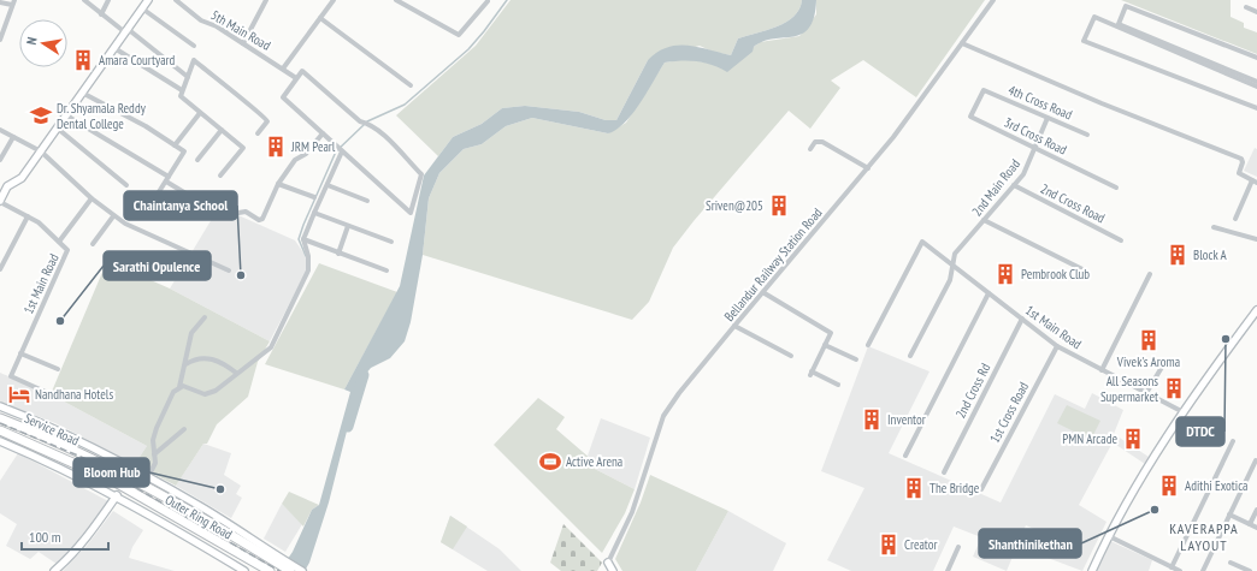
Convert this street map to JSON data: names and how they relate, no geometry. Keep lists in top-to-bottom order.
{
  "streets": {
    "highway": ["Outer Ring Road"],
    "street": [
      "5th Main Road",
      "4th Cross Road",
      "3rd Cross Road",
      "2nd Main Road",
      "2nd Cross Road",
      "Bellandur Railway Station Road",
      "1st Main Road",
      "2nd Cross Rd",
      "1st Cross Road",
      "Service Road"
    ]
  },
  "crossings": [
    ["4th Cross Road", "3rd Cross Road"],
    ["4th Cross Road", "2nd Main Road"],
    ["3rd Cross Road", "2nd Main Road"],
    ["2nd Main Road", "2nd Cross Road"],
    ["2nd Main Road", "1st Main Road"],
    ["1st Main Road", "2nd Cross Rd"],
    ["1st Main Road", "1st Cross Road"],
    ["Service Road", "Outer Ring Road"]
  ],
  "districts": ["KAVERAPPA LAYOUT"],
  "places": {
    "building": [
      "Amara Courtyard",
      "JRM Pearl",
      "Sriven@205",
      "Block A",
      "Pembrook Club",
      "Vivek's Aroma",
      "All Seasons Supermarket",
      "Inventor",
      "PMN Arcade",
      "Adithi Exotica",
      "The Bridge",
      "Creator"
    ],
    "school or university": ["Dr. Shyamala Reddy Dental College"],
    "other": [
      "Chaintanya School",
      "Sarathi Opulence",
      "DTDC",
      "Bloom Hub",
      "Shanthinikethan"
    ],
    "hotel": ["Nandhana Hotels"],
    "sports": ["Active Arena"]
  },
  "scale_bar": "100 m",
  "north": "left"
}
